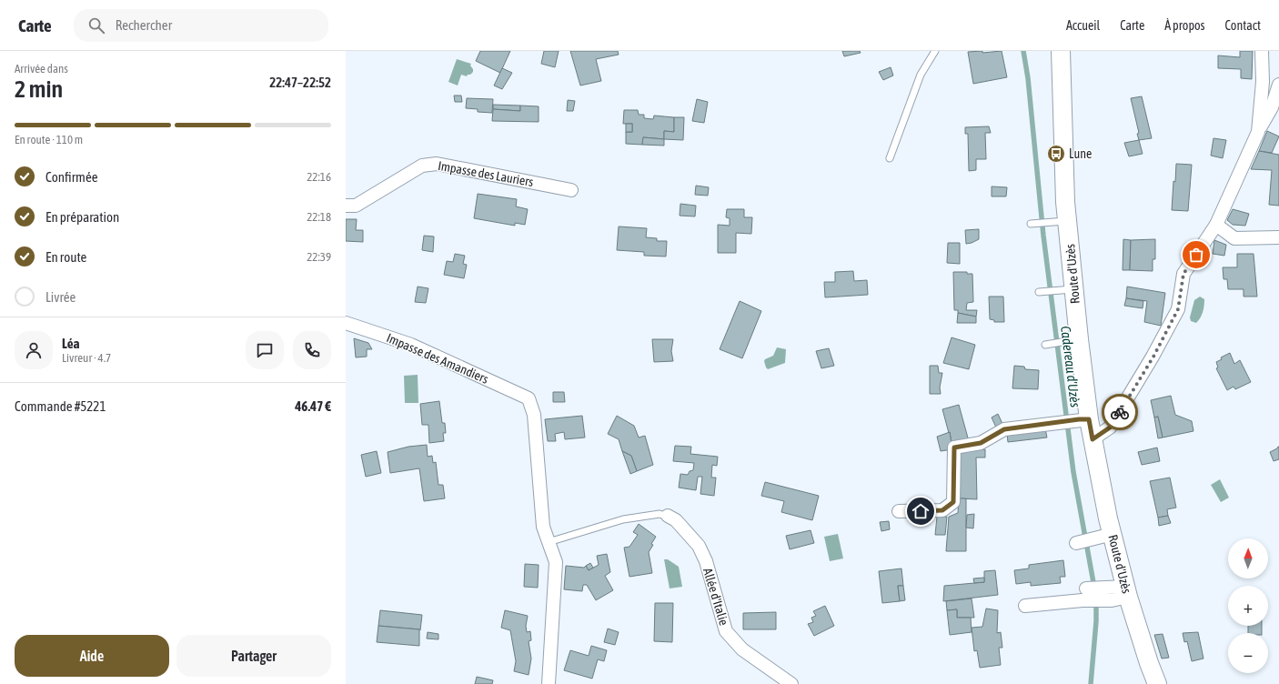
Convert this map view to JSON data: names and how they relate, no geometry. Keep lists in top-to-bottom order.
{
  "streets": {
    "main road": ["Route d'Uzès"],
    "street": ["Impasse des Lauriers", "Impasse des Amandiers", "Allée d'Italie"]
  },
  "crossings": [
    ["Impasse des Amandiers", "Allée d'Italie"]
  ],
  "water": ["Cadereau d'Uzès"],
  "places": {
    "bus stop": ["Lune"]
  },
  "north": "top",
  "page": {
    "header": "Carte",
    "search": "Rechercher",
    "nav": [
      "Accueil",
      "Carte",
      "À propos",
      "Contact"
    ],
    "heading": ["2 min", "Arrivée dans", "22:47–22:52"],
    "panel": [
      "Léa",
      "Livreur · 4.7",
      "Commande #5221",
      "46.47 €"
    ],
    "bar": "En route · 110 m",
    "list": [
      ["Confirmée", "22:16"],
      ["En préparation", "22:18"],
      ["En route", "22:39"],
      "Livrée"
    ],
    "map_buttons": ["+", "−"],
    "buttons": ["Aide", "Partager"]
  }
}
